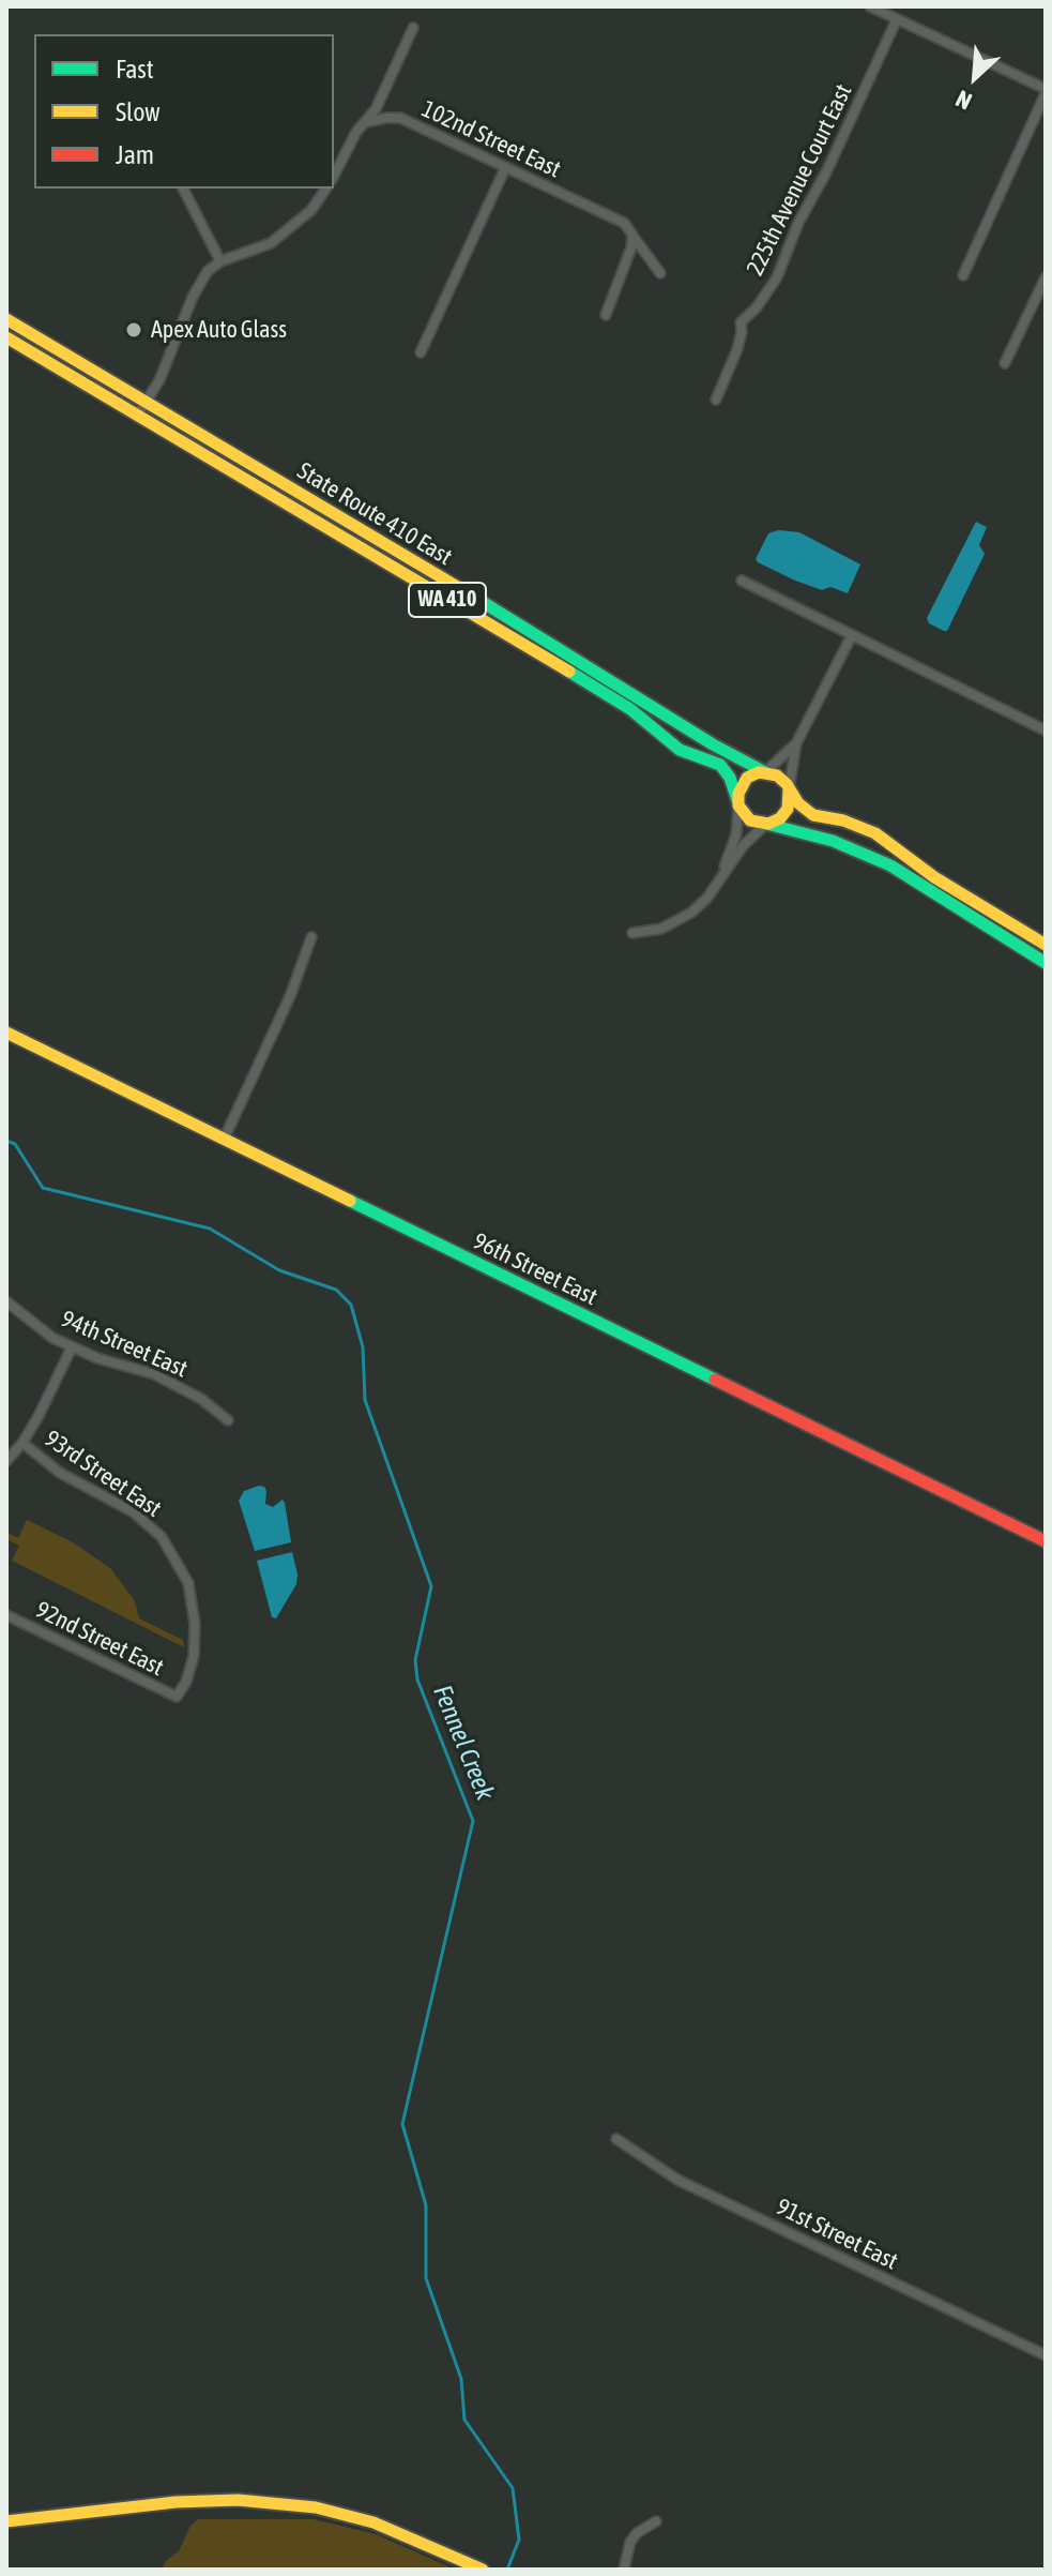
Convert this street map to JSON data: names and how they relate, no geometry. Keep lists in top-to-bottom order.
{
  "streets": {
    "main road": ["State Route 410 East", "WA 410", "96th Street East"],
    "street": [
      "102nd Street East",
      "225th Avenue Court East",
      "94th Street East",
      "93rd Street East",
      "92nd Street East",
      "91st Street East"
    ]
  },
  "crossings": [
    ["State Route 410 East", "WA 410"],
    ["93rd Street East", "92nd Street East"]
  ],
  "water": ["Fennel Creek"],
  "places": ["Apex Auto Glass"],
  "legend": ["Fast", "Slow", "Jam"],
  "north": "bottom left"
}
